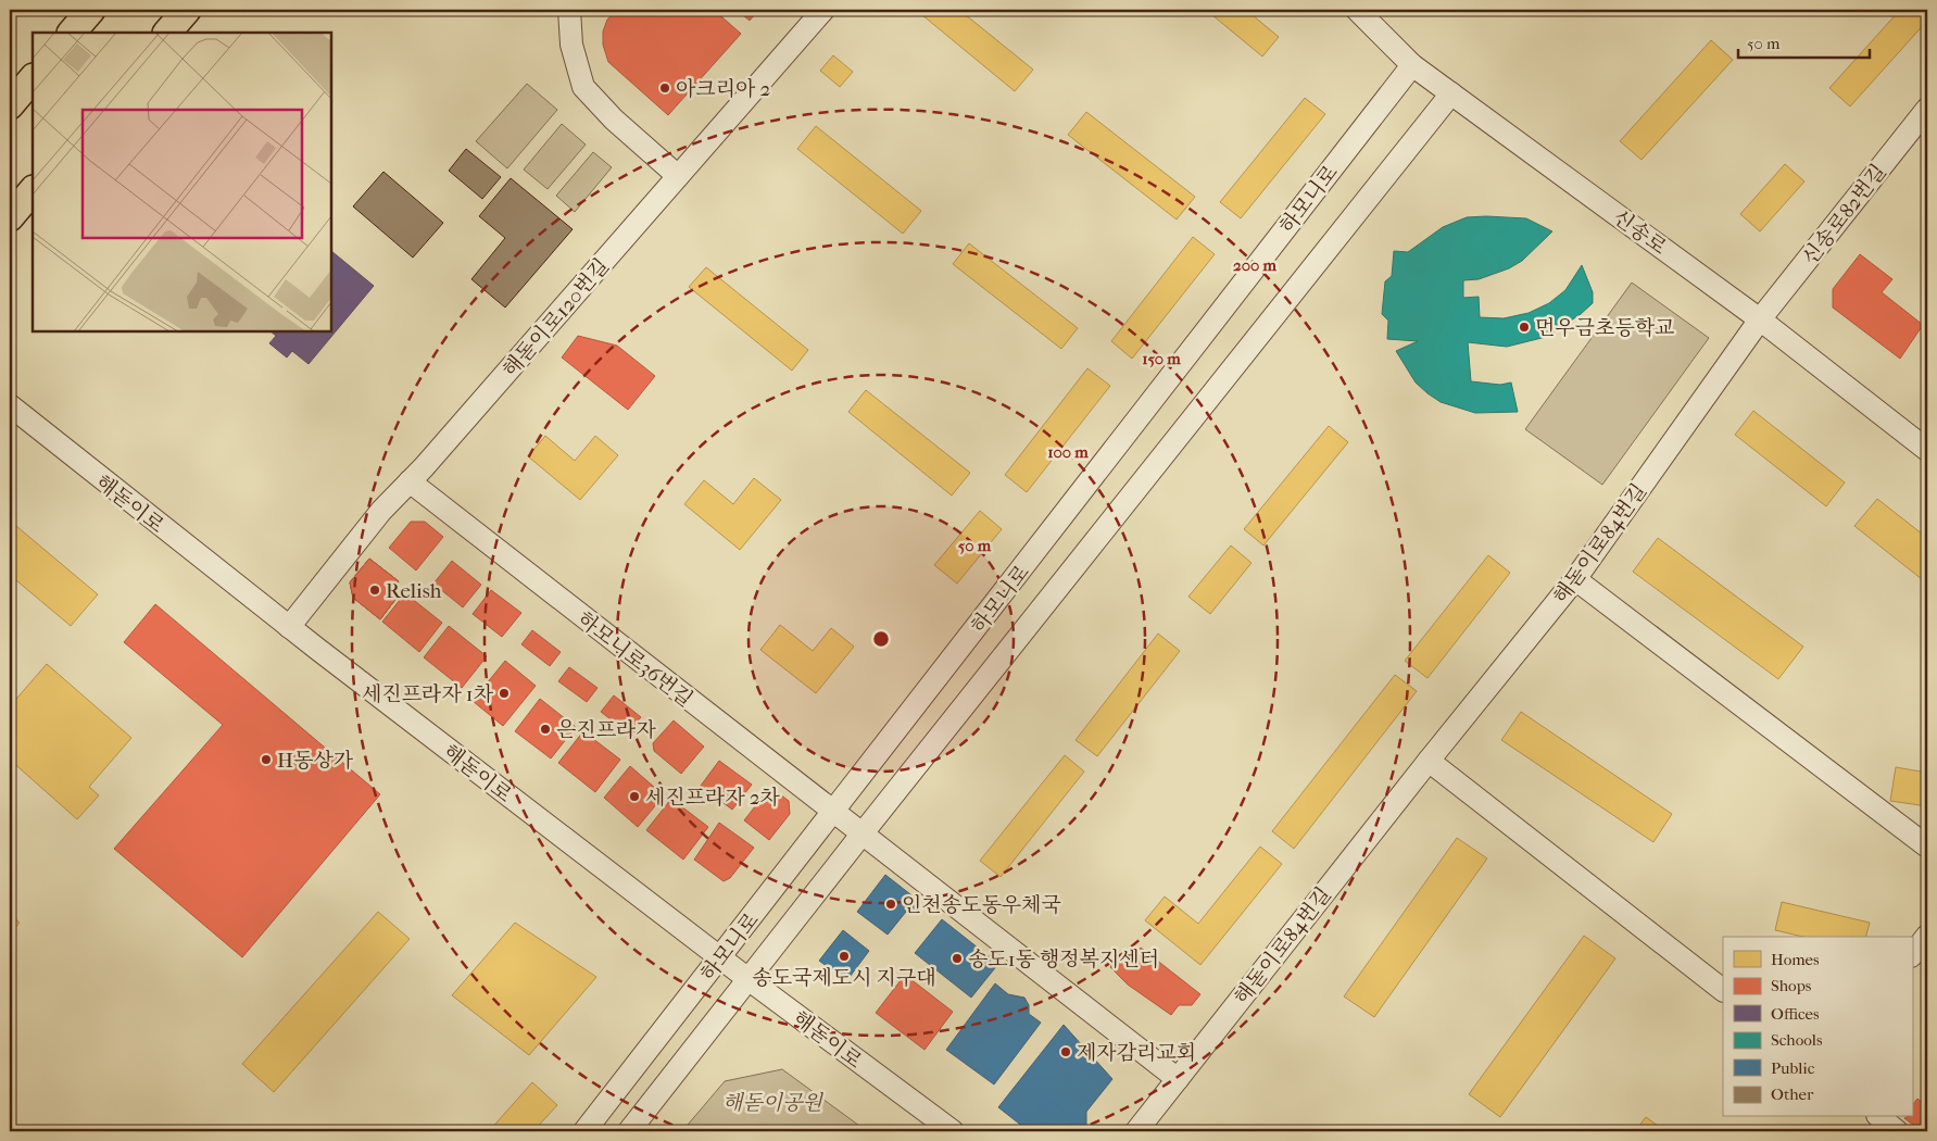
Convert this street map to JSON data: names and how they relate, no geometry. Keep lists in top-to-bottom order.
{
  "streets": {
    "street": [
      "하모니로",
      "신송로82번길",
      "신송로",
      "해돋이로120번길",
      "해돋이로",
      "해돋이로84번길",
      "하모니로36번길"
    ]
  },
  "crossings": [
    ["하모니로", "신송로"],
    ["하모니로", "해돋이로"],
    ["하모니로", "하모니로36번길"],
    ["신송로82번길", "신송로"],
    ["신송로82번길", "해돋이로84번길"],
    ["신송로", "해돋이로84번길"],
    ["해돋이로120번길", "해돋이로"],
    ["해돋이로120번길", "하모니로36번길"],
    ["해돋이로84번길", "하모니로36번길"]
  ],
  "parks": ["해돋이공원"],
  "places": [
    "아크리아 2",
    "먼우금초등학교",
    "Relish",
    "세진프라자 1차",
    "은진프라자",
    "H동상가",
    "세진프라자 2차",
    "인천송도동우체국",
    "송도국제도시 지구대",
    "송도1동 행정복지센터",
    "제자감리교회"
  ],
  "legend": [
    "Homes",
    "Shops",
    "Offices",
    "Schools",
    "Public",
    "Other"
  ],
  "scale_bar": "50 m",
  "rings": [
    "200 m",
    "150 m",
    "100 m",
    "50 m"
  ]
}
